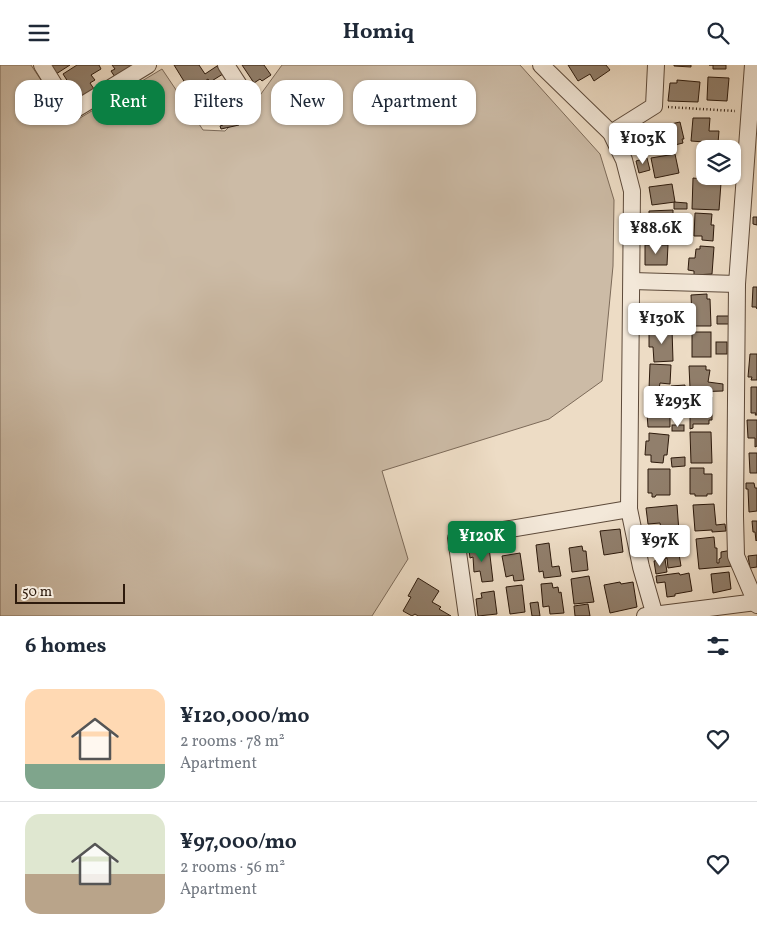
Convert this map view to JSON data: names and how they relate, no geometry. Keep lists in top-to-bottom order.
{
  "scale_bar": "50 m",
  "page": {
    "header": "Homiq",
    "chip": [
      "Buy",
      "Rent",
      "Filters",
      "New",
      "Apartment"
    ],
    "price": [
      "¥103K",
      "¥88.6K",
      "¥130K",
      "¥293K",
      "¥120K",
      "¥97K"
    ],
    "scale": "50 m",
    "heading": "6 homes",
    "list": [
      {
        "name": "¥120,000/mo",
        "note": "2 rooms · 78 m² · Apartment"
      },
      {
        "name": "¥97,000/mo",
        "note": "2 rooms · 56 m² · Apartment"
      }
    ]
  }
}
